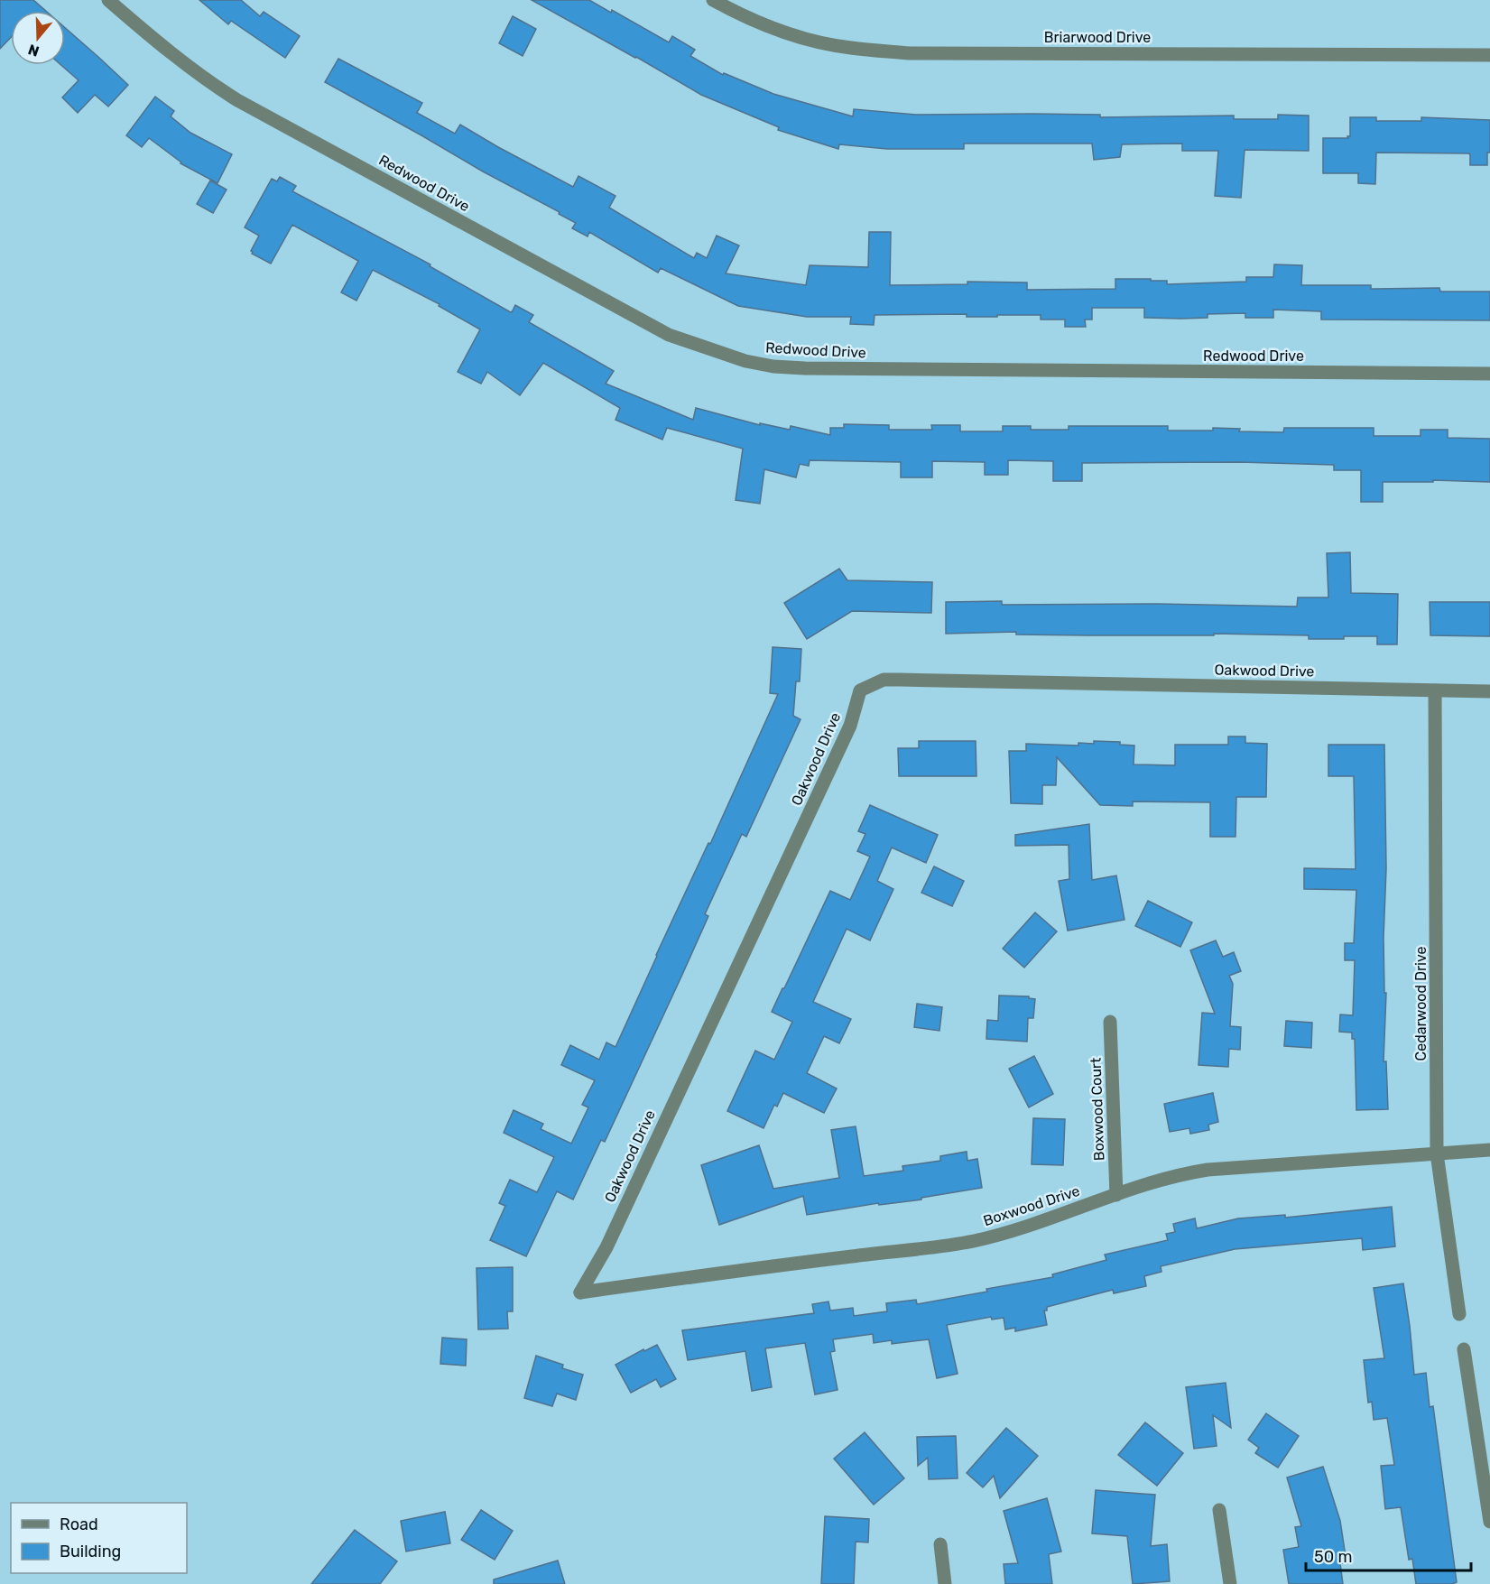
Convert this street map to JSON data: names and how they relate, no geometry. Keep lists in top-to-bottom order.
{
  "streets": {
    "street": [
      "Briarwood Drive",
      "Redwood Drive",
      "Oakwood Drive",
      "Cedarwood Drive",
      "Boxwood Court",
      "Boxwood Drive"
    ]
  },
  "crossings": [
    ["Oakwood Drive", "Cedarwood Drive"],
    ["Oakwood Drive", "Boxwood Drive"],
    ["Cedarwood Drive", "Boxwood Drive"],
    ["Boxwood Court", "Boxwood Drive"]
  ],
  "legend": ["Road", "Building"],
  "scale_bar": "50 m",
  "north": "bottom"
}
